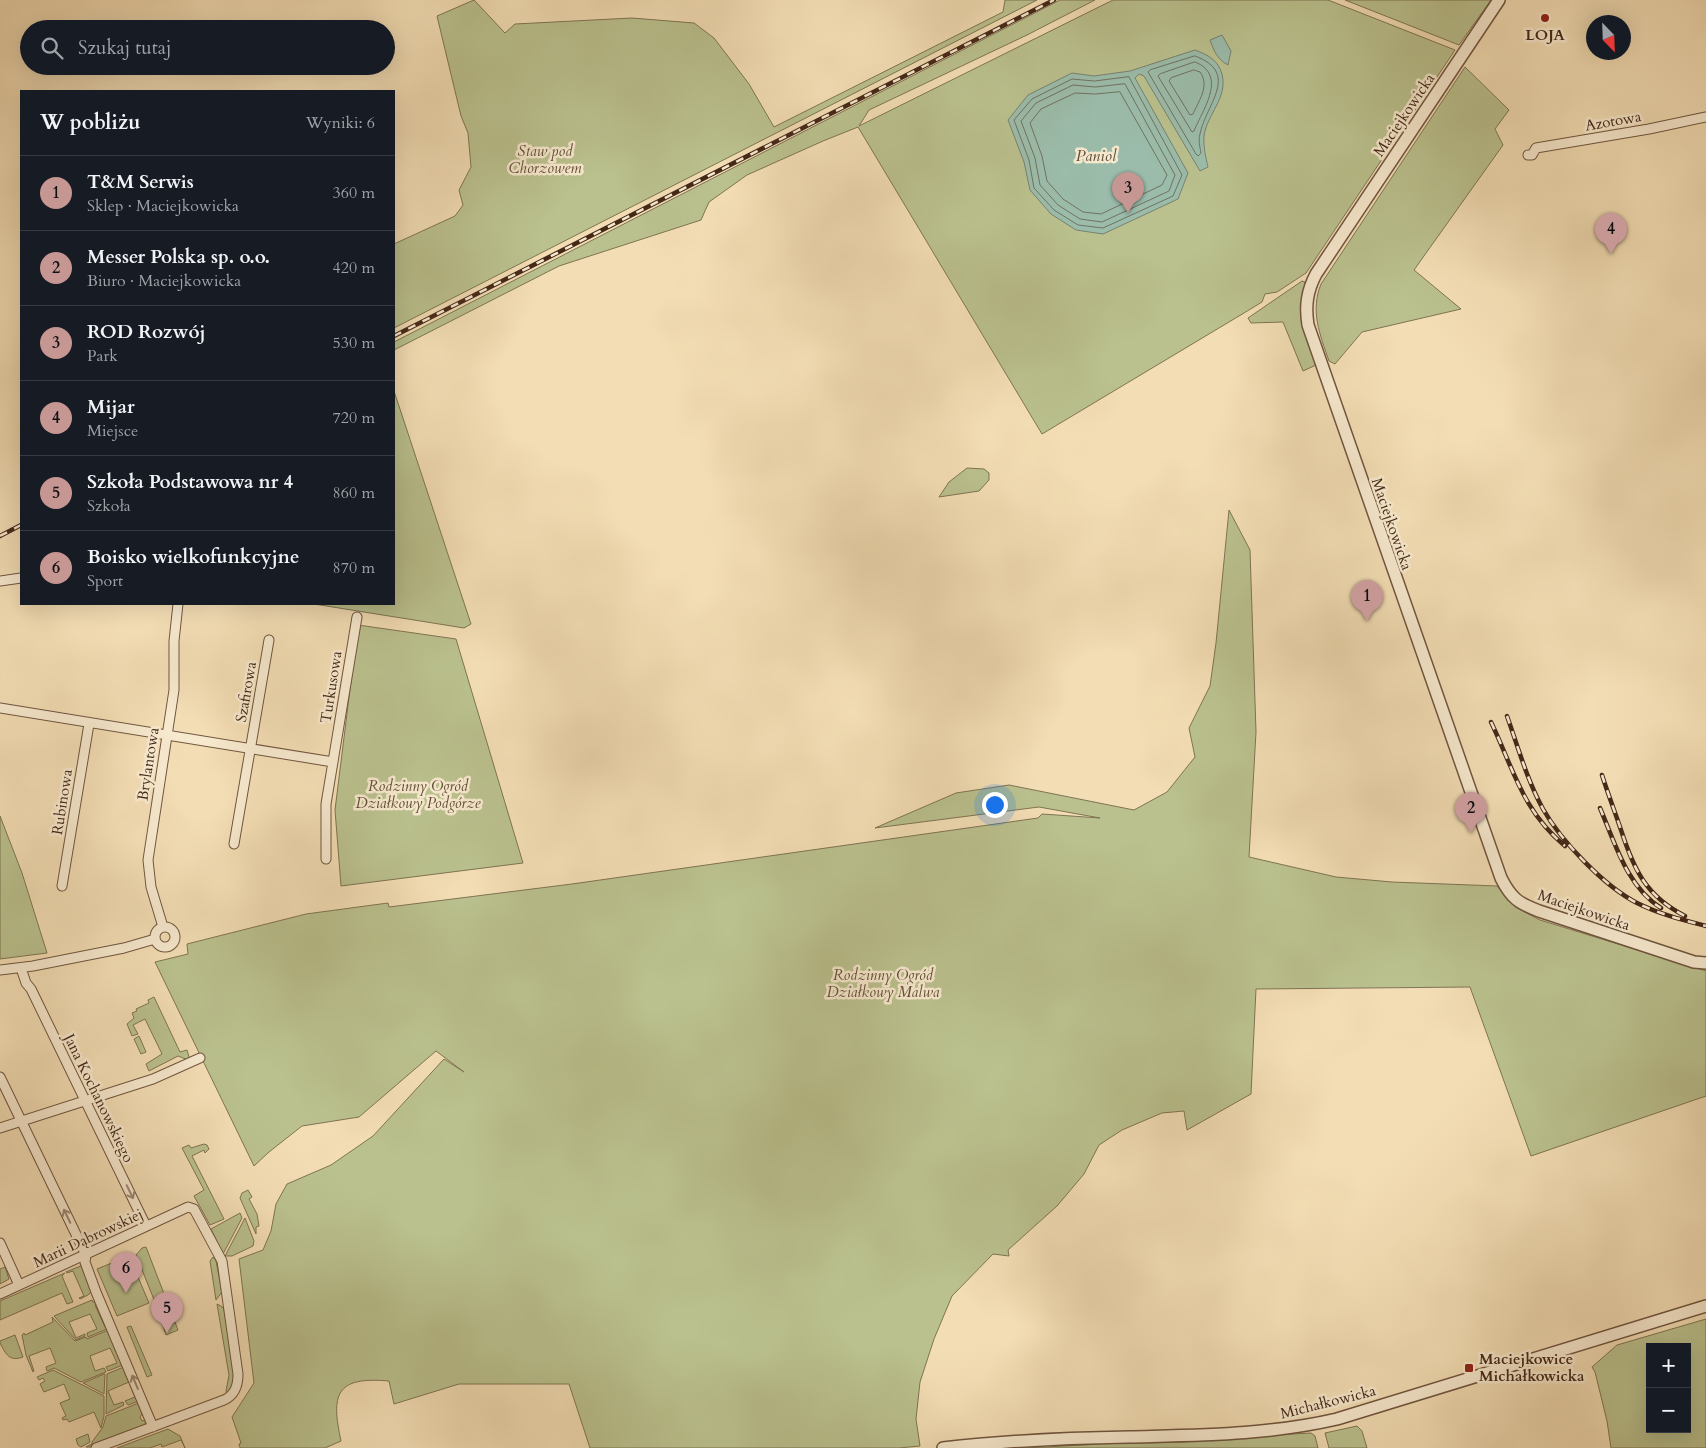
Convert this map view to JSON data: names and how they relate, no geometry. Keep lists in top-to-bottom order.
{
  "streets": {
    "street": [
      "Maciejkowicka",
      "Azotowa",
      "Turkusowa",
      "Szafirowa",
      "Brylantowa",
      "Rubinowa",
      "Jana Kochanowskiego",
      "Marii Dąbrowskiej",
      "Michałkowicka"
    ]
  },
  "crossings": [
    ["Jana Kochanowskiego", "Marii Dąbrowskiej"]
  ],
  "water": ["Paniol"],
  "parks": ["Staw pod Chorzowem", "Rodzinny Ogród Działkowy Podgórze", "Rodzinny Ogród Działkowy Malwa"],
  "places": {
    "other": ["LOJA"],
    "transit": ["Maciejkowice Michałkowicka"]
  },
  "north": "bottom right",
  "page": {
    "search": "Szukaj tutaj",
    "heading": ["W pobliżu", "Wyniki: 6"],
    "list": [
      {
        "mark": "1",
        "name": "T&M Serwis",
        "note": "Sklep · Maciejkowicka",
        "value": "360 m"
      },
      {
        "mark": "2",
        "name": "Messer Polska sp. o.o.",
        "note": "Biuro · Maciejkowicka",
        "value": "420 m"
      },
      {
        "mark": "3",
        "name": "ROD Rozwój",
        "note": "Park",
        "value": "530 m"
      },
      {
        "mark": "4",
        "name": "Mijar",
        "note": "Miejsce",
        "value": "720 m"
      },
      {
        "mark": "5",
        "name": "Szkoła Podstawowa nr 4",
        "note": "Szkoła",
        "value": "860 m"
      },
      {
        "mark": "6",
        "name": "Boisko wielkofunkcyjne",
        "note": "Sport",
        "value": "870 m"
      }
    ],
    "pins": [
      "3",
      "4",
      "1",
      "2",
      "6",
      "5"
    ],
    "map_buttons": ["+", "−"]
  }
}
